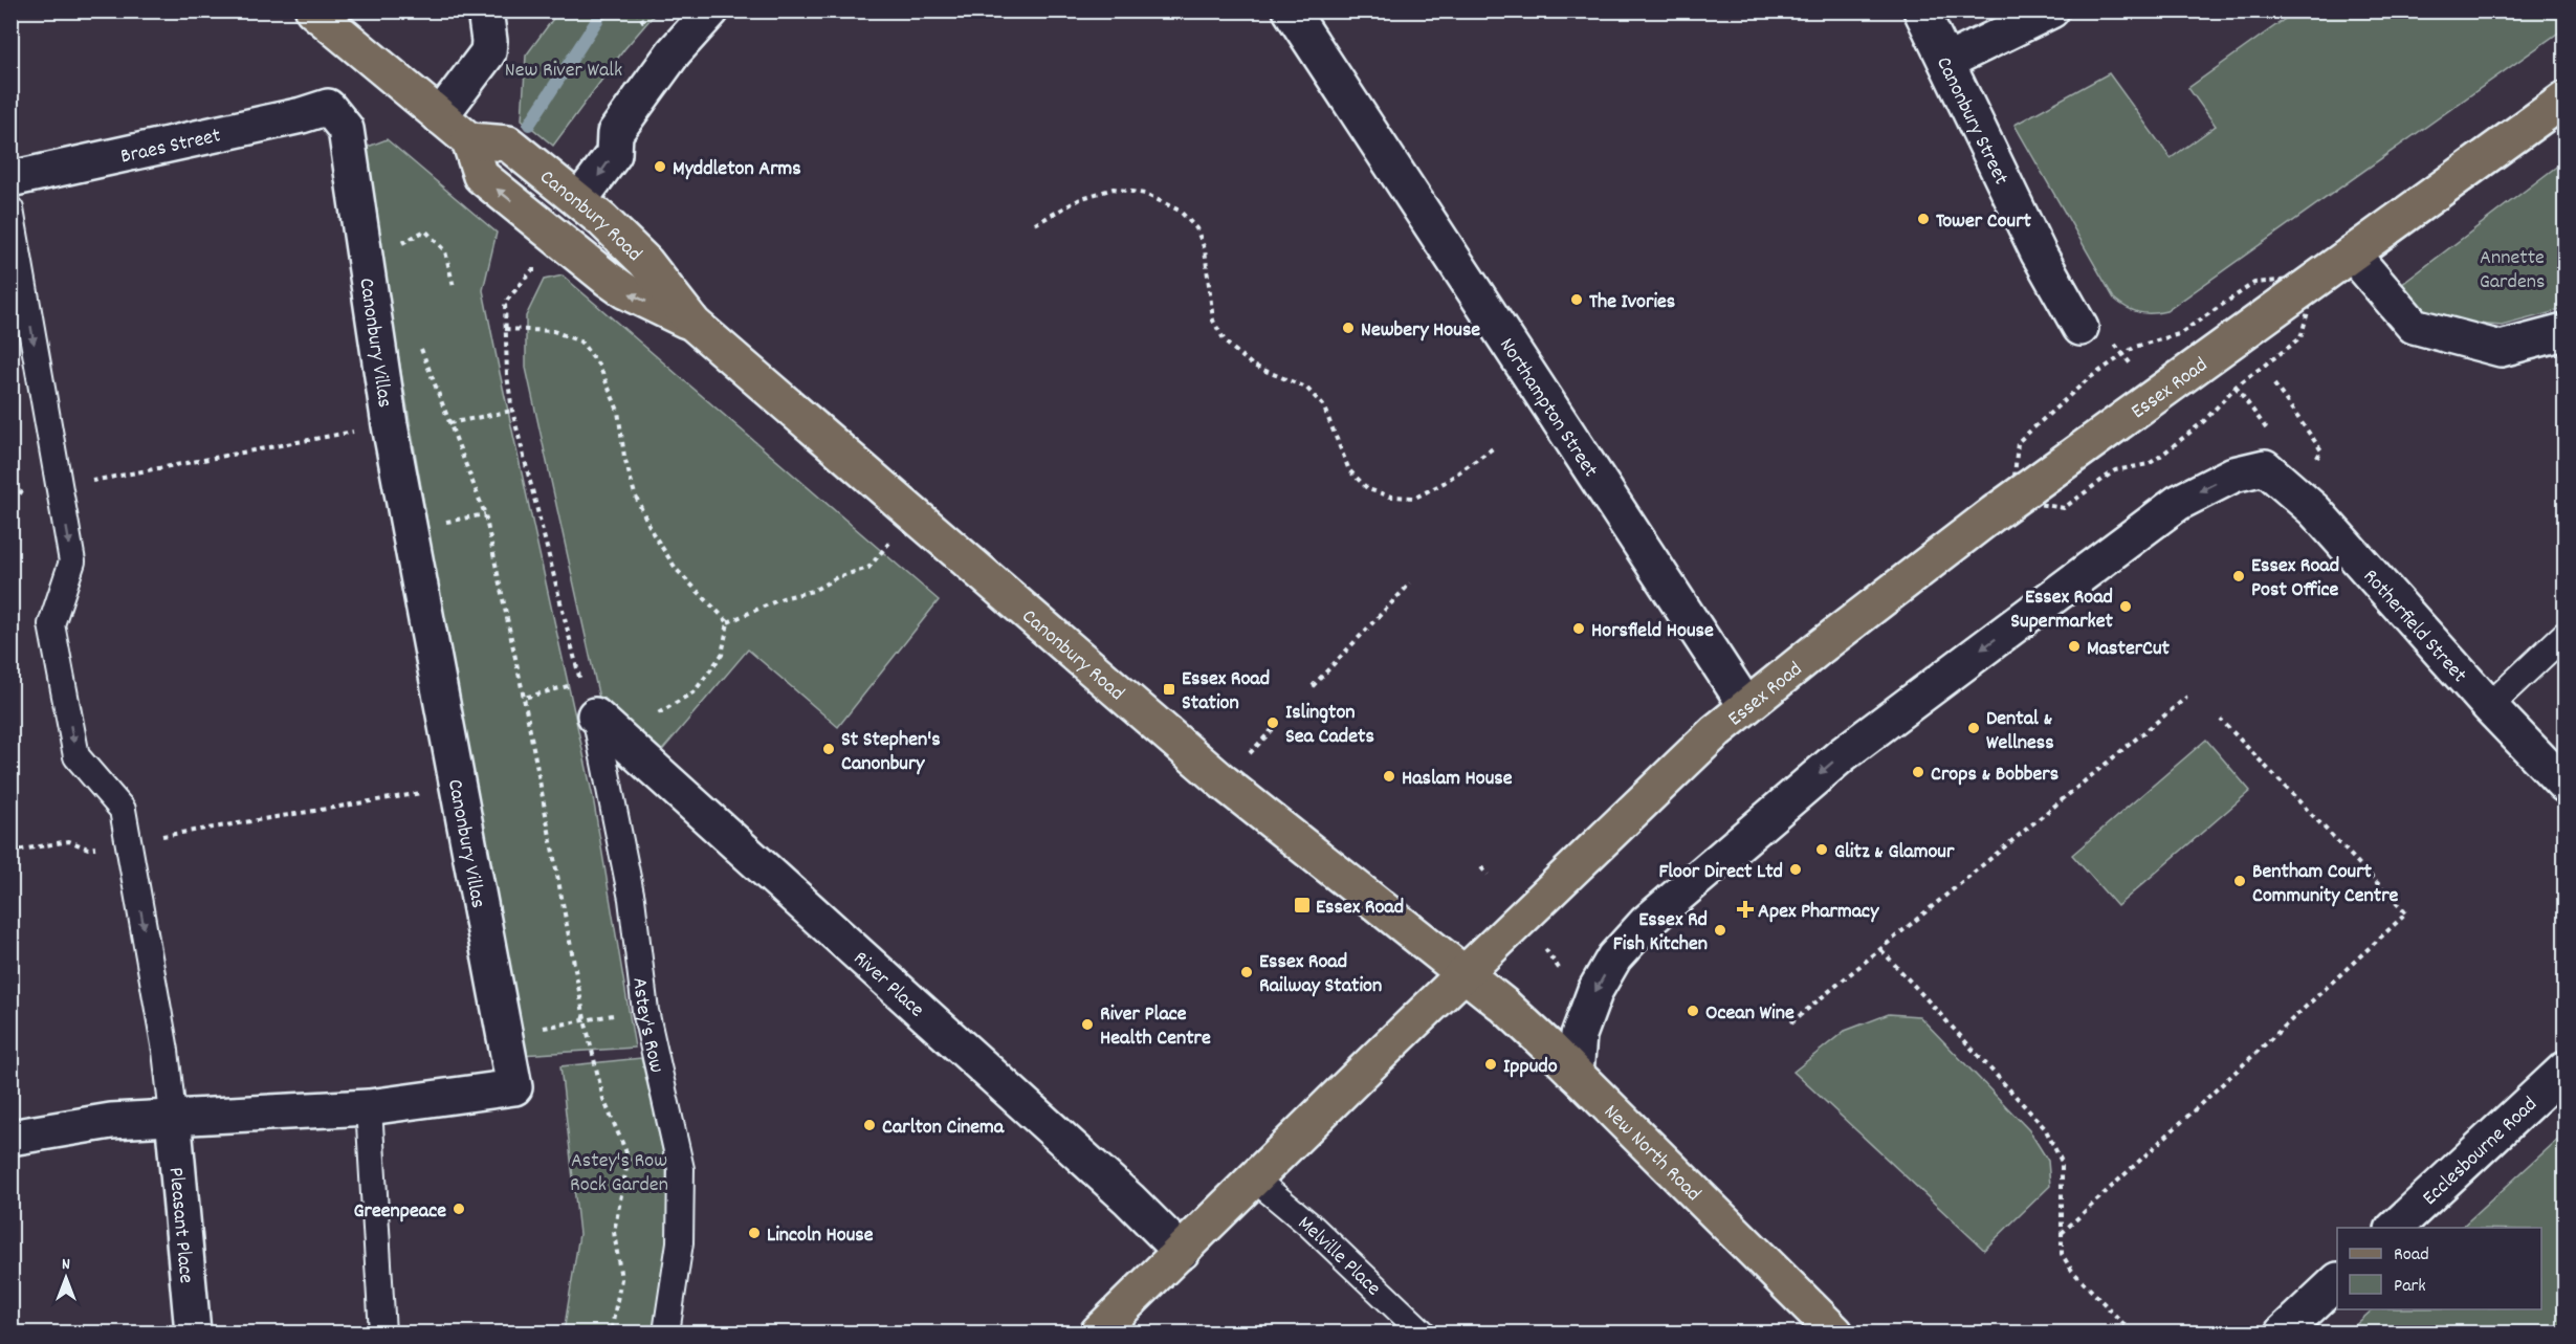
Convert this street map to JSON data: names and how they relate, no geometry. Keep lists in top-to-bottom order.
{
  "streets": {
    "main road": ["Canonbury Road", "Essex Road", "New North Road"],
    "street": [
      "Canonbury Street",
      "Braes Street",
      "Canonbury Villas",
      "Northampton Street",
      "Rotherfield Street",
      "River Place",
      "Ecclesbourne Road",
      "Pleasant Place"
    ],
    "lane": ["Astey's Row", "Melville Place"]
  },
  "crossings": [
    ["Braes Street", "Canonbury Villas"],
    ["Canonbury Road", "Essex Road"],
    ["Canonbury Road", "New North Road"],
    ["Canonbury Villas", "Pleasant Place"],
    ["Essex Road", "Northampton Street"],
    ["Essex Road", "River Place"],
    ["Essex Road", "New North Road"],
    ["Essex Road", "Melville Place"],
    ["Rotherfield Street", "New North Road"],
    ["River Place", "Astey's Row"]
  ],
  "one_way": ["Rotherfield Street"],
  "parks": ["New River Walk", "Annette Gardens", "Astey's Row Rock Garden"],
  "places": {
    "other": [
      "Myddleton Arms",
      "Tower Court",
      "The Ivories",
      "Newbery House",
      "Essex Road Post Office",
      "Essex Road Supermarket",
      "Horsfield House",
      "MasterCut",
      "Islington Sea Cadets",
      "Dental & Wellness",
      "St Stephen's Canonbury",
      "Crops & Bobbers",
      "Haslam House",
      "Glitz & Glamour",
      "Floor Direct Ltd",
      "Bentham Court Community Centre",
      "Essex Rd Fish Kitchen",
      "Essex Road Railway Station",
      "Ocean Wine",
      "River Place Health Centre",
      "Ippudo",
      "Carlton Cinema",
      "Greenpeace",
      "Lincoln House"
    ],
    "transit": ["Essex Road Station", "Essex Road"],
    "health": ["Apex Pharmacy"]
  },
  "legend": ["Road", "Park"],
  "north": "top"
}
